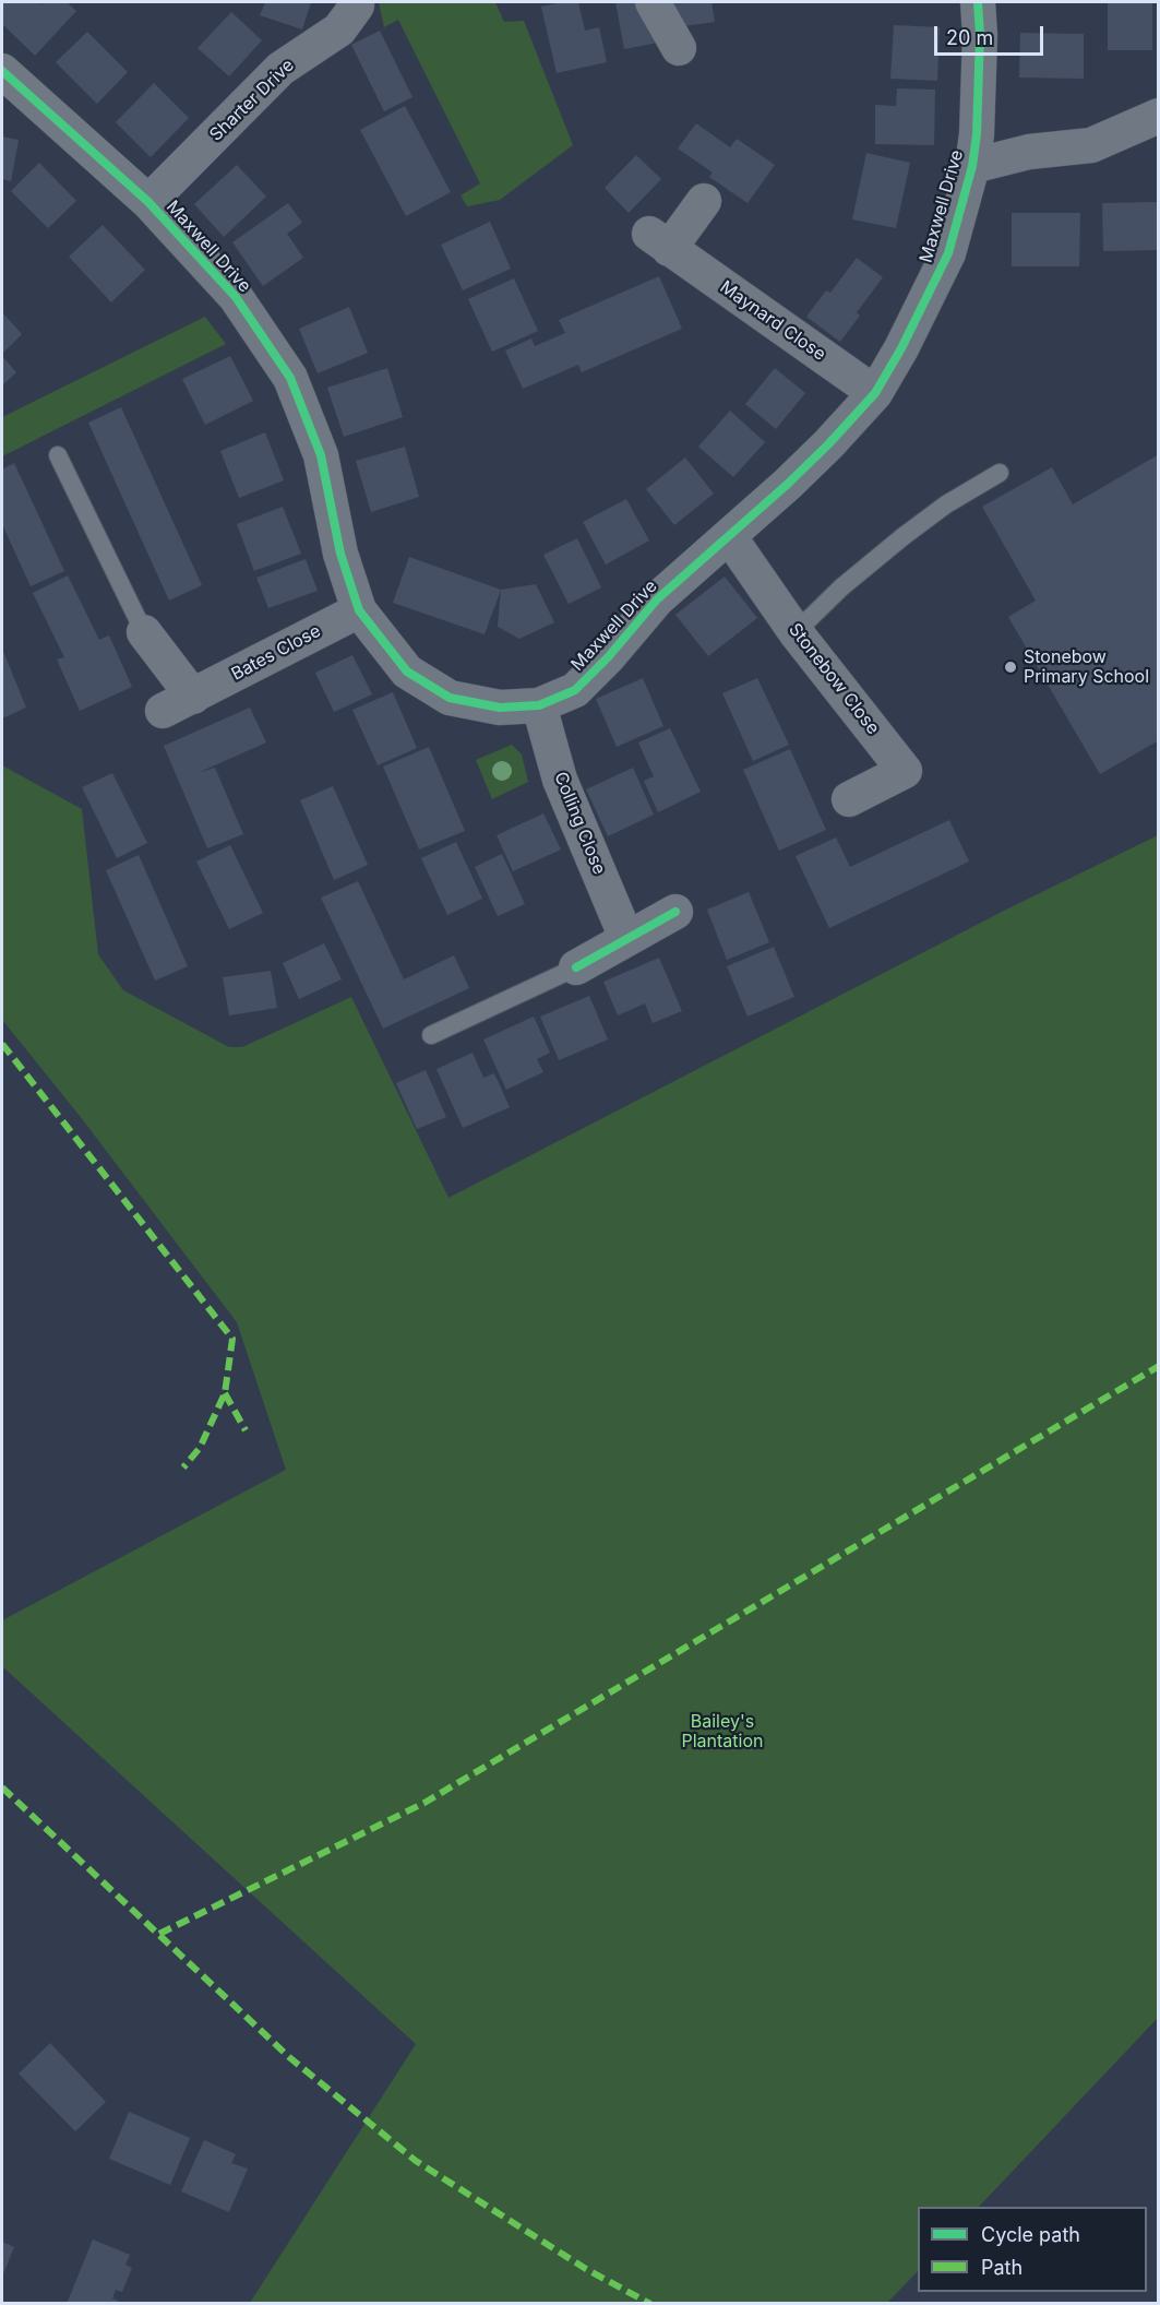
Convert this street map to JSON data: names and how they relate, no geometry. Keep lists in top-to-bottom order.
{
  "streets": {
    "street": [
      "Sharter Drive",
      "Maxwell Drive",
      "Maynard Close",
      "Bates Close",
      "Stonebow Close",
      "Colling Close"
    ]
  },
  "crossings": [
    ["Sharter Drive", "Maxwell Drive"],
    ["Maxwell Drive", "Maynard Close"],
    ["Maxwell Drive", "Bates Close"],
    ["Maxwell Drive", "Stonebow Close"],
    ["Maxwell Drive", "Colling Close"]
  ],
  "parks": ["Bailey's Plantation"],
  "places": ["Stonebow Primary School"],
  "legend": ["Cycle path", "Path"],
  "scale_bar": "20 m"
}
